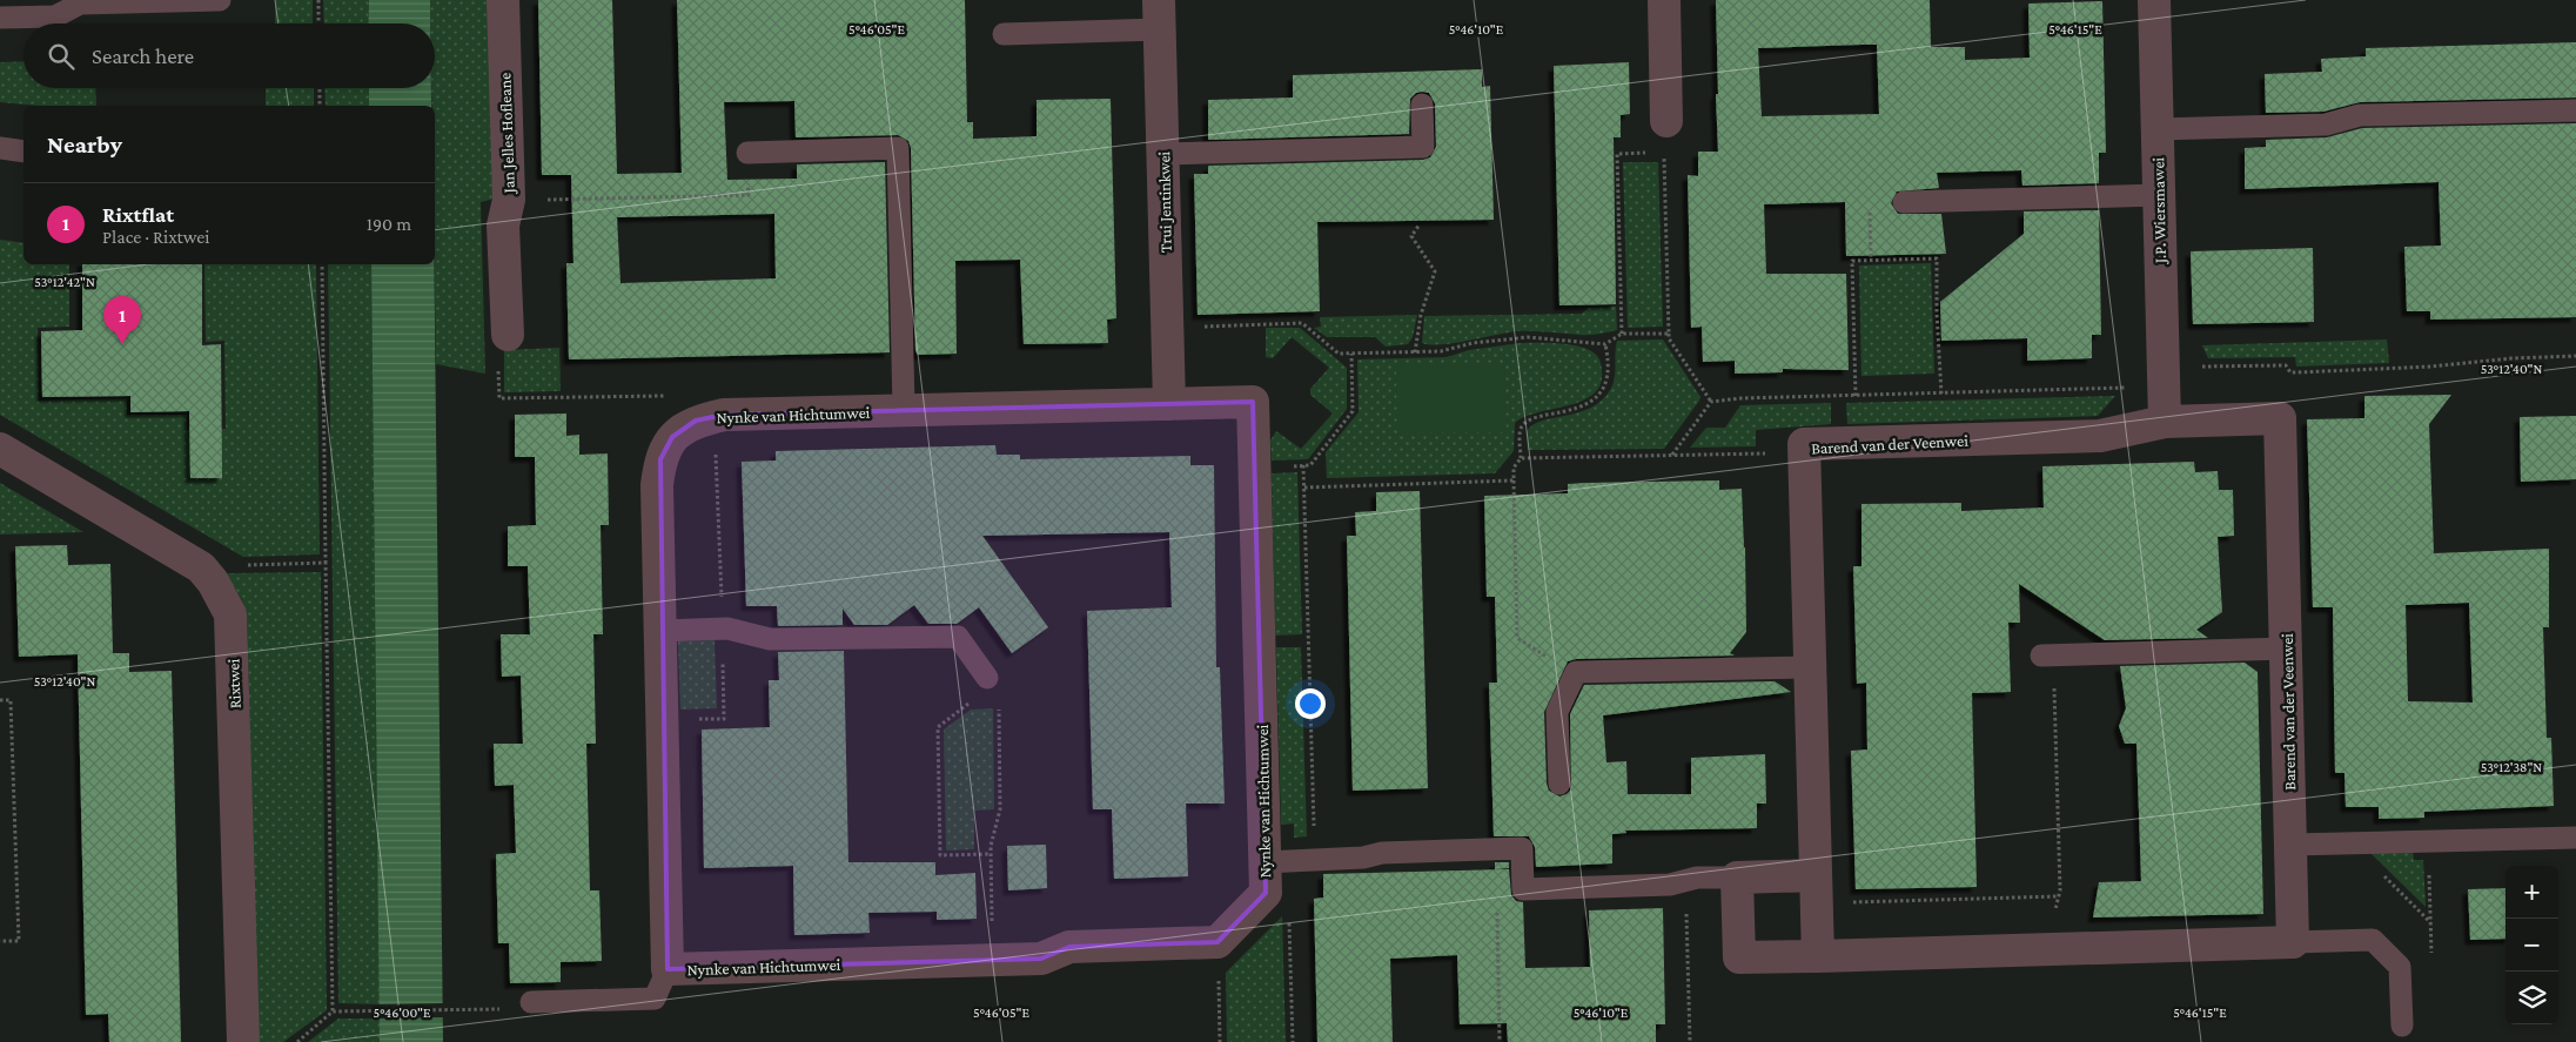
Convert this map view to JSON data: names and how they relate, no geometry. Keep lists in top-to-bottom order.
{
  "streets": {
    "street": [
      "Jan Jelles Hofleane",
      "Trui Jentinkwei",
      "J.P. Wiersmawei",
      "Nynke van Hichtumwei",
      "Barend van der Veenwei",
      "Rixtwei"
    ]
  },
  "crossings": [
    ["Trui Jentinkwei", "Nynke van Hichtumwei"],
    ["J.P. Wiersmawei", "Barend van der Veenwei"]
  ],
  "page": {
    "search": "Search here",
    "heading": "Nearby",
    "list": [
      {
        "mark": "1",
        "name": "Rixtflat",
        "note": "Place · Rixtwei",
        "value": "190 m"
      }
    ],
    "pins": "1",
    "map_buttons": ["+", "−"]
  },
  "coordinates": [
    "5°46'05\"E",
    "5°46'10\"E",
    "5°46'15\"E",
    "53°12'42\"N",
    "53°12'40\"N",
    "53°12'38\"N",
    "5°46'00\"E"
  ]
}
